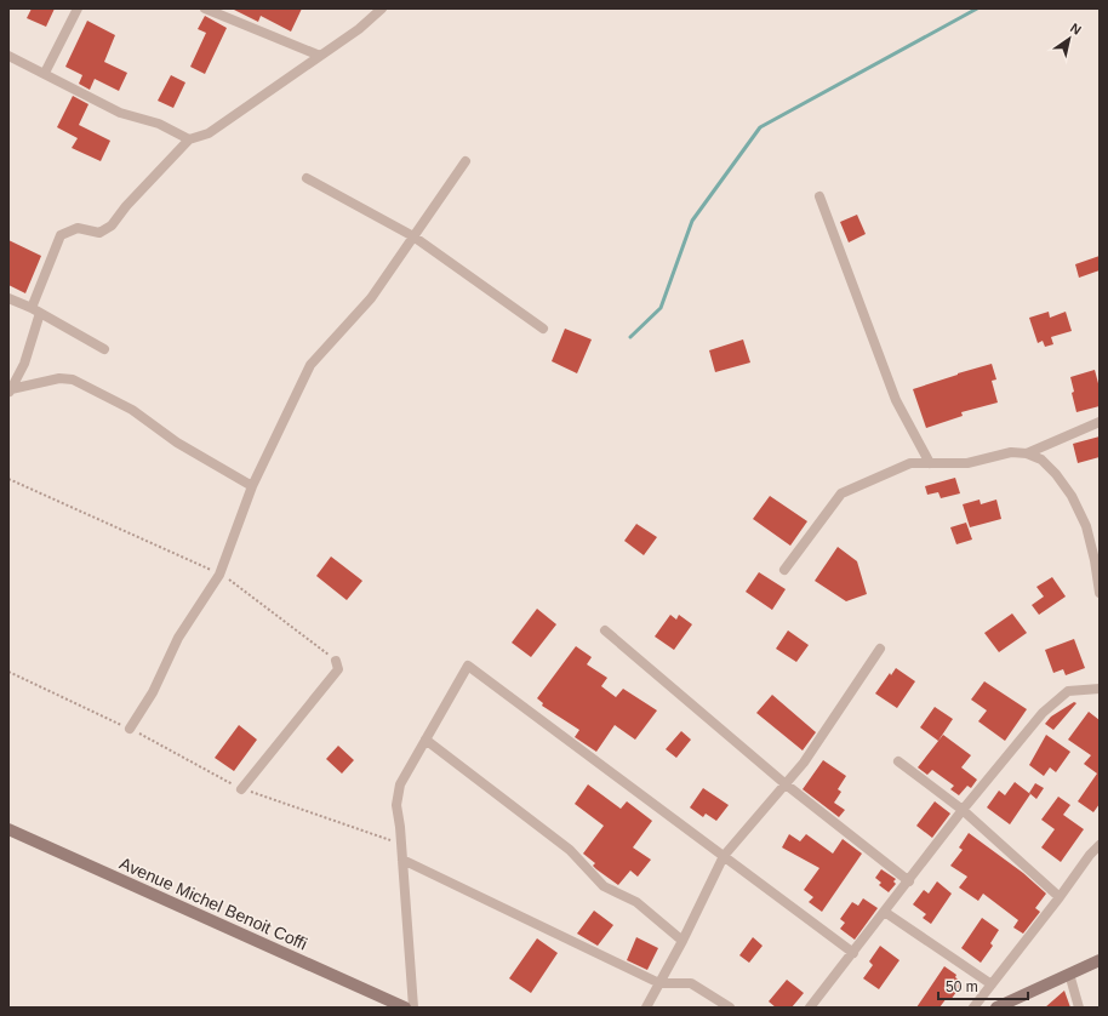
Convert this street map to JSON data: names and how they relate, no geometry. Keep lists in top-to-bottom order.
{
  "streets": {
    "street": ["Avenue Michel Benoit Coffi"]
  },
  "scale_bar": "50 m",
  "north": "top right"
}
